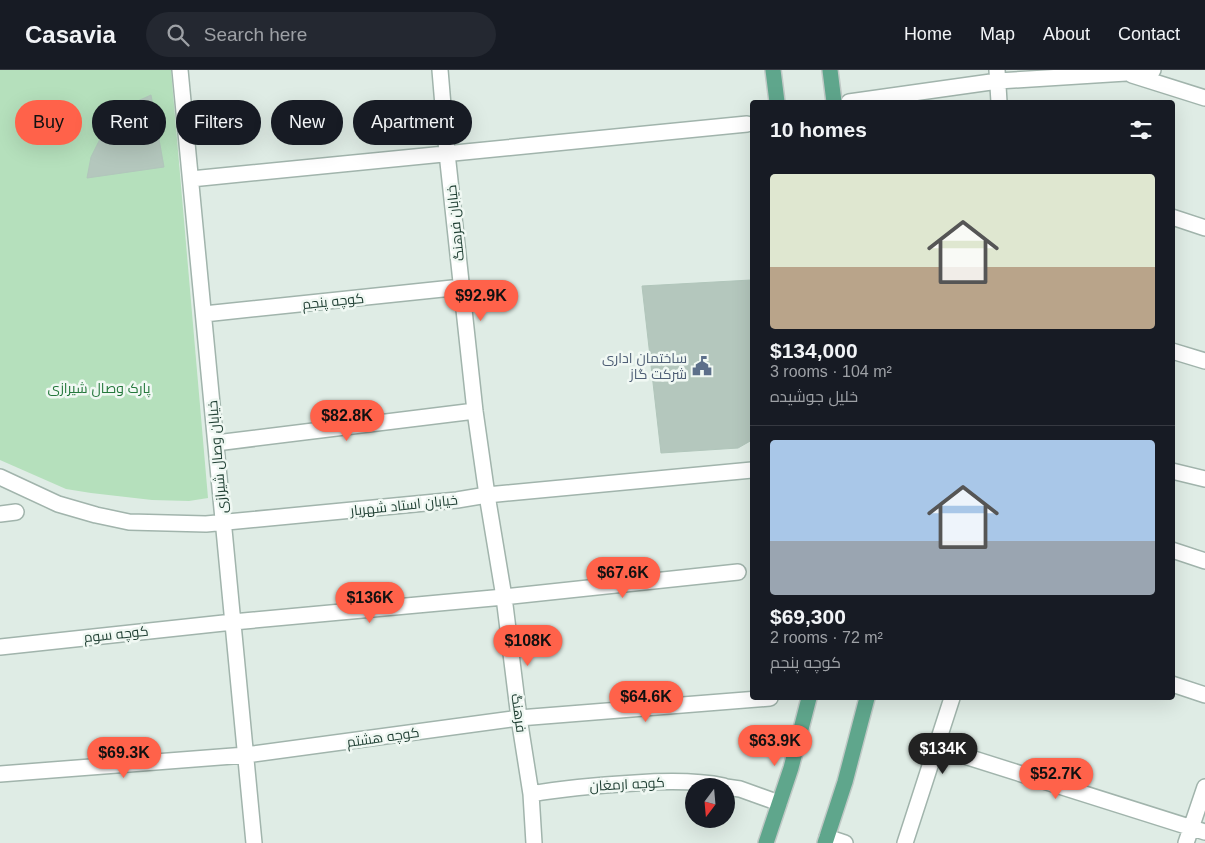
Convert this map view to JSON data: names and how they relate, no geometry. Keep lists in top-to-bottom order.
{
  "streets": {
    "street": [
      "خیابان فرهنگ",
      "کوچه پنجم",
      "خیابان وصال شیرازی",
      "خیابان استاد شهریار",
      "کوچه سوم",
      "فرهنگ",
      "کوچه هشتم",
      "کوچه ارمغان"
    ]
  },
  "crossings": [
    ["خیابان فرهنگ", "کوچه پنجم"],
    ["خیابان فرهنگ", "خیابان استاد شهریار"],
    ["خیابان فرهنگ", "فرهنگ"],
    ["کوچه پنجم", "خیابان وصال شیرازی"],
    ["خیابان وصال شیرازی", "خیابان استاد شهریار"],
    ["خیابان وصال شیرازی", "کوچه سوم"],
    ["خیابان وصال شیرازی", "کوچه هشتم"],
    ["خیابان استاد شهریار", "فرهنگ"],
    ["کوچه سوم", "فرهنگ"],
    ["فرهنگ", "کوچه هشتم"],
    ["فرهنگ", "کوچه ارمغان"]
  ],
  "parks": ["پارک وصال شیرازی"],
  "places": {
    "public building": ["ساختمان اداری شرکت گاز"]
  },
  "north": "bottom",
  "page": {
    "header": "Casavia",
    "search": "Search here",
    "nav": [
      "Home",
      "Map",
      "About",
      "Contact"
    ],
    "chip": [
      "Buy",
      "Rent",
      "Filters",
      "New",
      "Apartment"
    ],
    "heading": "10 homes",
    "list": [
      {
        "name": "$134,000",
        "note": "3 rooms · 104 m² · خلیل جوشیده"
      },
      {
        "name": "$69,300",
        "note": "2 rooms · 72 m² · کوچه پنجم"
      }
    ],
    "price": [
      "$92.9K",
      "$82.8K",
      "$67.6K",
      "$136K",
      "$108K",
      "$64.6K",
      "$63.9K",
      "$134K",
      "$69.3K",
      "$52.7K"
    ]
  }
}
